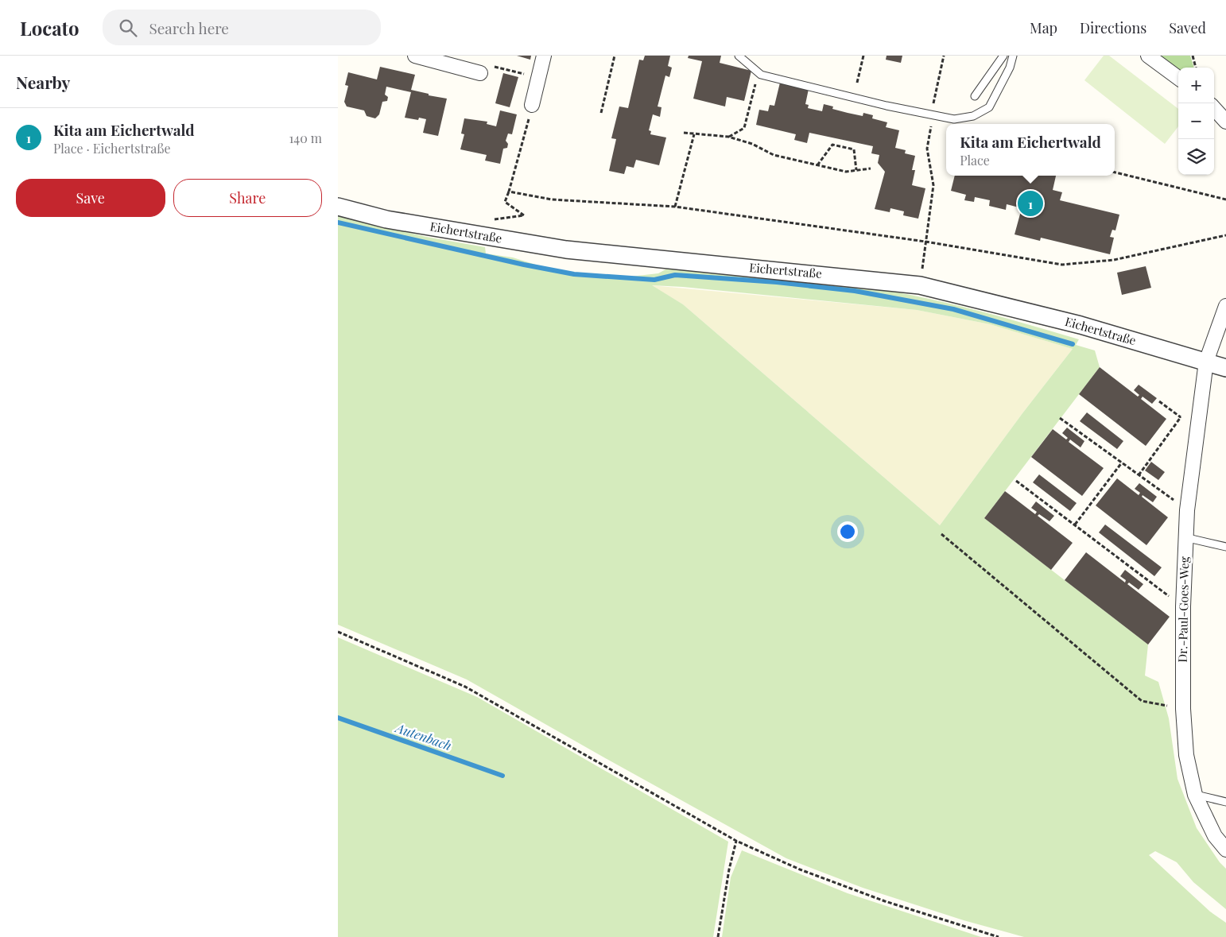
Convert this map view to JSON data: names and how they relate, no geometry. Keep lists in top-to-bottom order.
{
  "streets": {
    "street": ["Eichertstraße", "Dr.-Paul-Goes-Weg"]
  },
  "crossings": [
    ["Eichertstraße", "Dr.-Paul-Goes-Weg"]
  ],
  "water": ["Autenbach"],
  "page": {
    "header": "Locato",
    "search": "Search here",
    "nav": ["Map", "Directions", "Saved"],
    "heading": "Nearby",
    "map_buttons": ["+", "−"],
    "list": [
      {
        "mark": "1",
        "name": "Kita am Eichertwald",
        "note": "Place · Eichertstraße",
        "value": "140 m"
      }
    ],
    "popup": ["Kita am Eichertwald", "Place"],
    "buttons": ["Save", "Share"],
    "pins": "1"
  }
}
